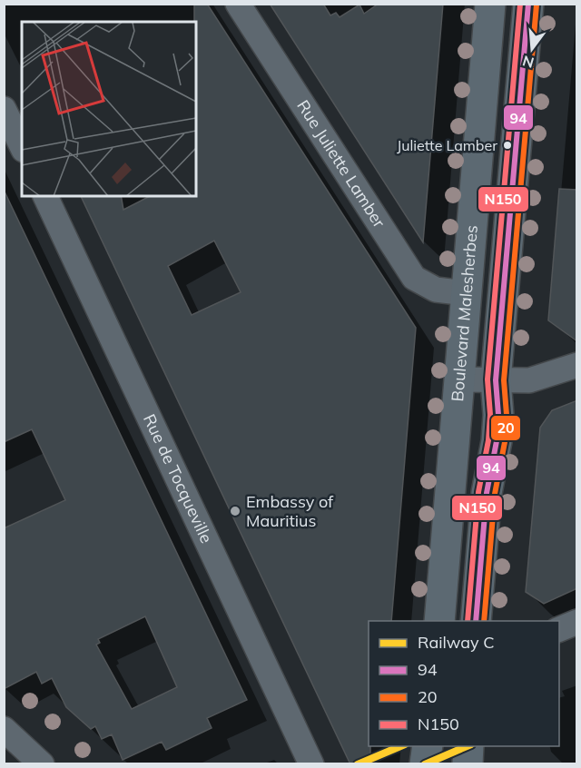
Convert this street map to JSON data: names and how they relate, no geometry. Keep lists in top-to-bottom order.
{
  "streets": {
    "main road": ["Boulevard Malesherbes"],
    "street": ["Rue Juliette Lamber", "Rue de Tocqueville"]
  },
  "crossings": [
    ["Rue Juliette Lamber", "Boulevard Malesherbes"]
  ],
  "places": ["Juliette Lamber", "Embassy of Mauritius"],
  "lines": [
    "transit line 94",
    "transit line N150",
    "transit line 20",
    "rail line C"
  ],
  "legend": [
    "Railway C",
    "94",
    "20",
    "N150"
  ],
  "north": "bottom"
}
